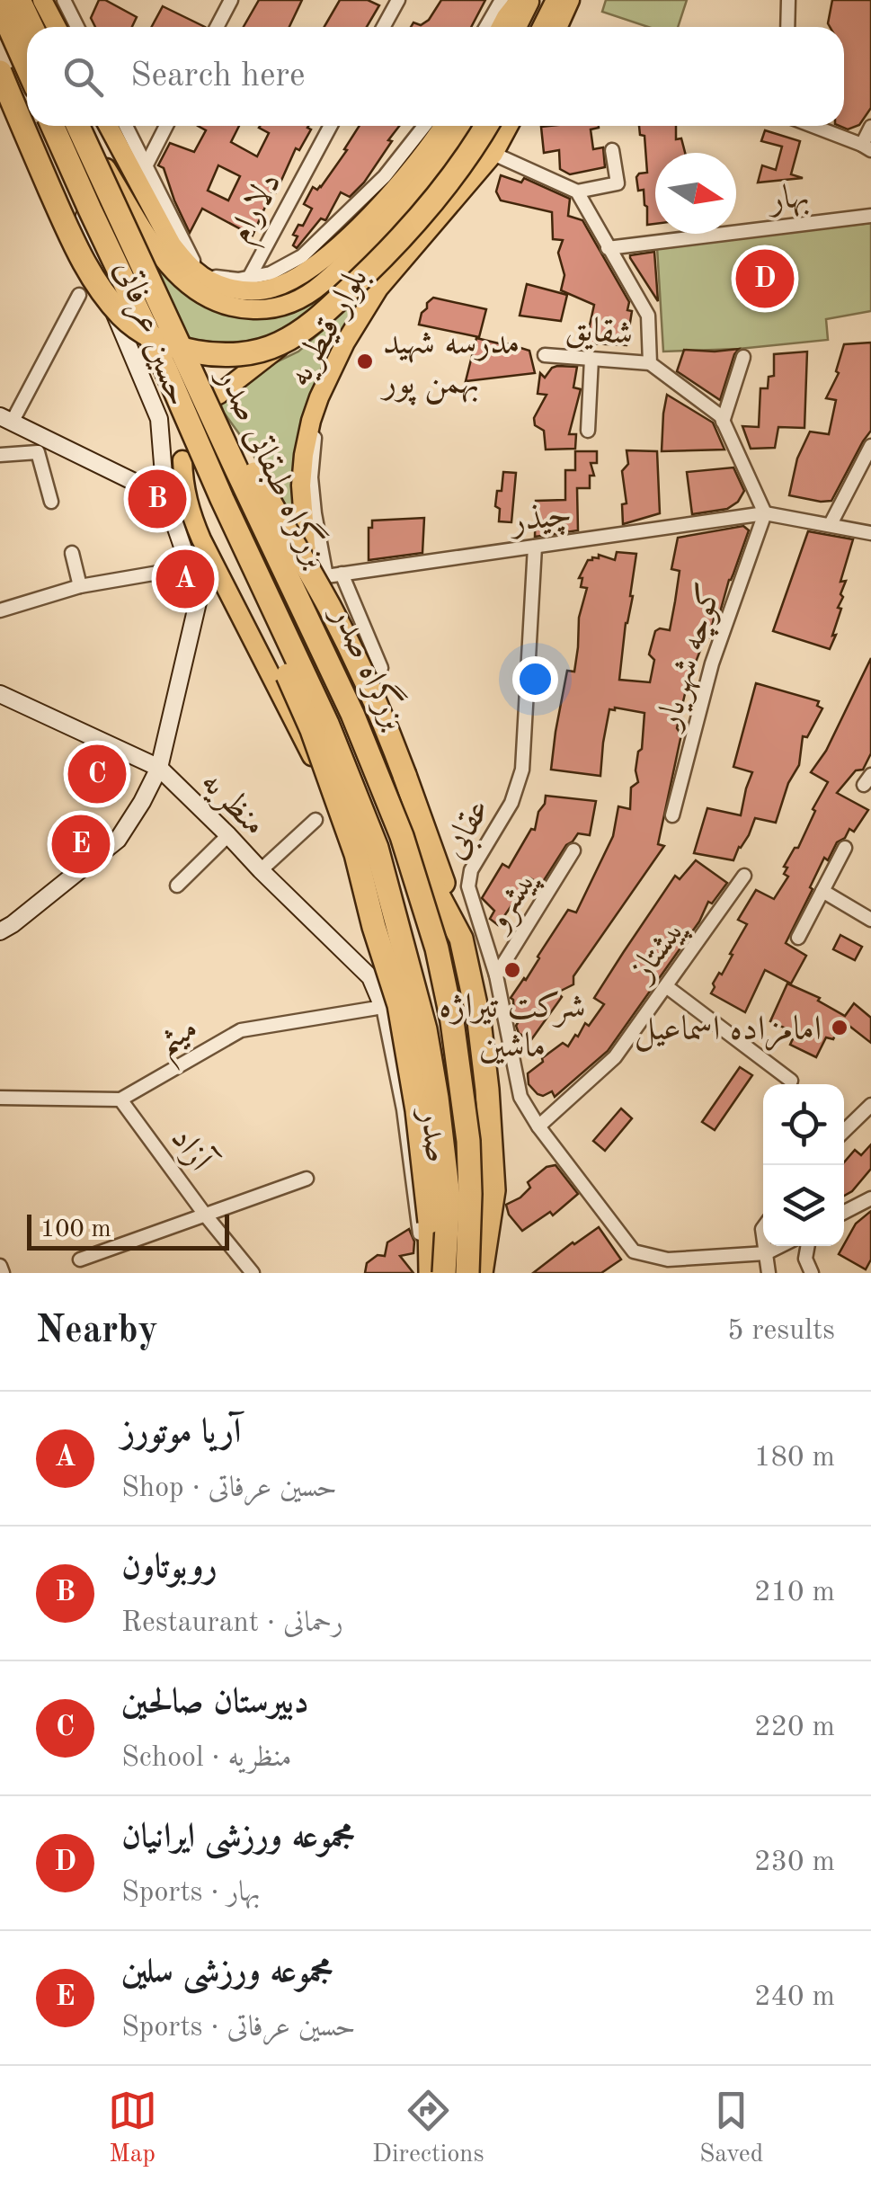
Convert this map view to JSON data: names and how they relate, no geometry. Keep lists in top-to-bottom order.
{
  "streets": {
    "highway": ["بزرگراه طبقاتی صدر", "بزرگراه صدر"],
    "main road": ["بلوار قیطریه", "حسین عرفاتی", "منظریه"],
    "street": [
      "بهار",
      "دلارام",
      "شقایق",
      "چیذر",
      "کوچه شهریار",
      "عقابی",
      "پیشرو",
      "پیشتاز",
      "میثم",
      "صدر",
      "آزاد"
    ]
  },
  "crossings": [
    ["بلوار قیطریه", "بزرگراه طبقاتی صدر"],
    ["بلوار قیطریه", "چیذر"],
    ["بلوار قیطریه", "بزرگراه صدر"],
    ["حسین عرفاتی", "بزرگراه صدر"],
    ["حسین عرفاتی", "منظریه"],
    ["چیذر", "کوچه شهریار"],
    ["چیذر", "عقابی"],
    ["منظریه", "میثم"],
    ["منظریه", "صدر"],
    ["عقابی", "پیشرو"],
    ["عقابی", "پیشتاز"],
    ["میثم", "صدر"],
    ["میثم", "آزاد"]
  ],
  "places": ["مدرسه شهید بهمن پور", "شرکت تیراژه ماشین", "امامزاده اسماعیل"],
  "scale_bar": "100 m",
  "north": "right",
  "page": {
    "search": "Search here",
    "pins": [
      "D",
      "B",
      "A",
      "C",
      "E"
    ],
    "scale": "100 m",
    "heading": ["Nearby", "5 results"],
    "list": [
      {
        "mark": "A",
        "name": "آریا موتورز",
        "note": "Shop · حسین عرفاتی",
        "value": "180 m"
      },
      {
        "mark": "B",
        "name": "روبوتاون",
        "note": "Restaurant · رحمانی",
        "value": "210 m"
      },
      {
        "mark": "C",
        "name": "دبیرستان صالحین",
        "note": "School · منظریه",
        "value": "220 m"
      },
      {
        "mark": "D",
        "name": "مجموعه ورزشی ایرانیان",
        "note": "Sports · بهار",
        "value": "230 m"
      },
      {
        "mark": "E",
        "name": "مجموعه ورزشی سلین",
        "note": "Sports · حسین عرفاتی",
        "value": "240 m"
      }
    ],
    "nav": ["Map", "Directions", "Saved"]
  }
}
